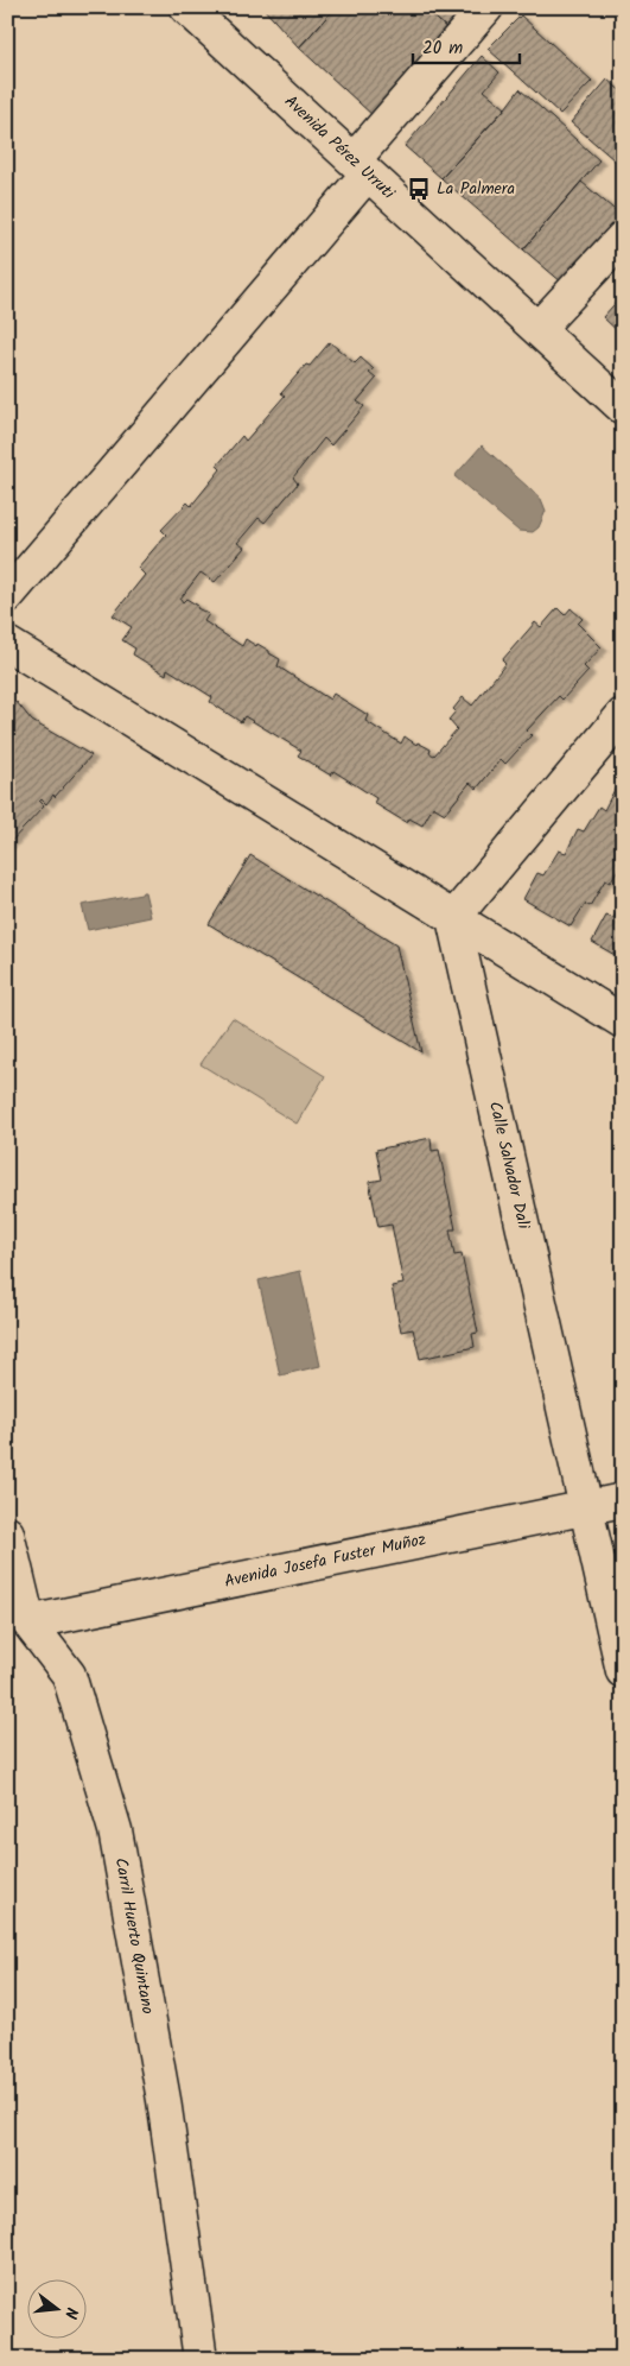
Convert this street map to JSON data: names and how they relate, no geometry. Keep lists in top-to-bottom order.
{
  "streets": {
    "street": [
      "Avenida Pérez Urruti",
      "Calle Salvador Dali",
      "Avenida Josefa Fuster Muñoz",
      "Carril Huerto Quintano"
    ]
  },
  "crossings": [
    ["Calle Salvador Dali", "Avenida Josefa Fuster Muñoz"],
    ["Avenida Josefa Fuster Muñoz", "Carril Huerto Quintano"]
  ],
  "places": {
    "bus stop": ["La Palmera"]
  },
  "scale_bar": "20 m",
  "north": "right"
}
